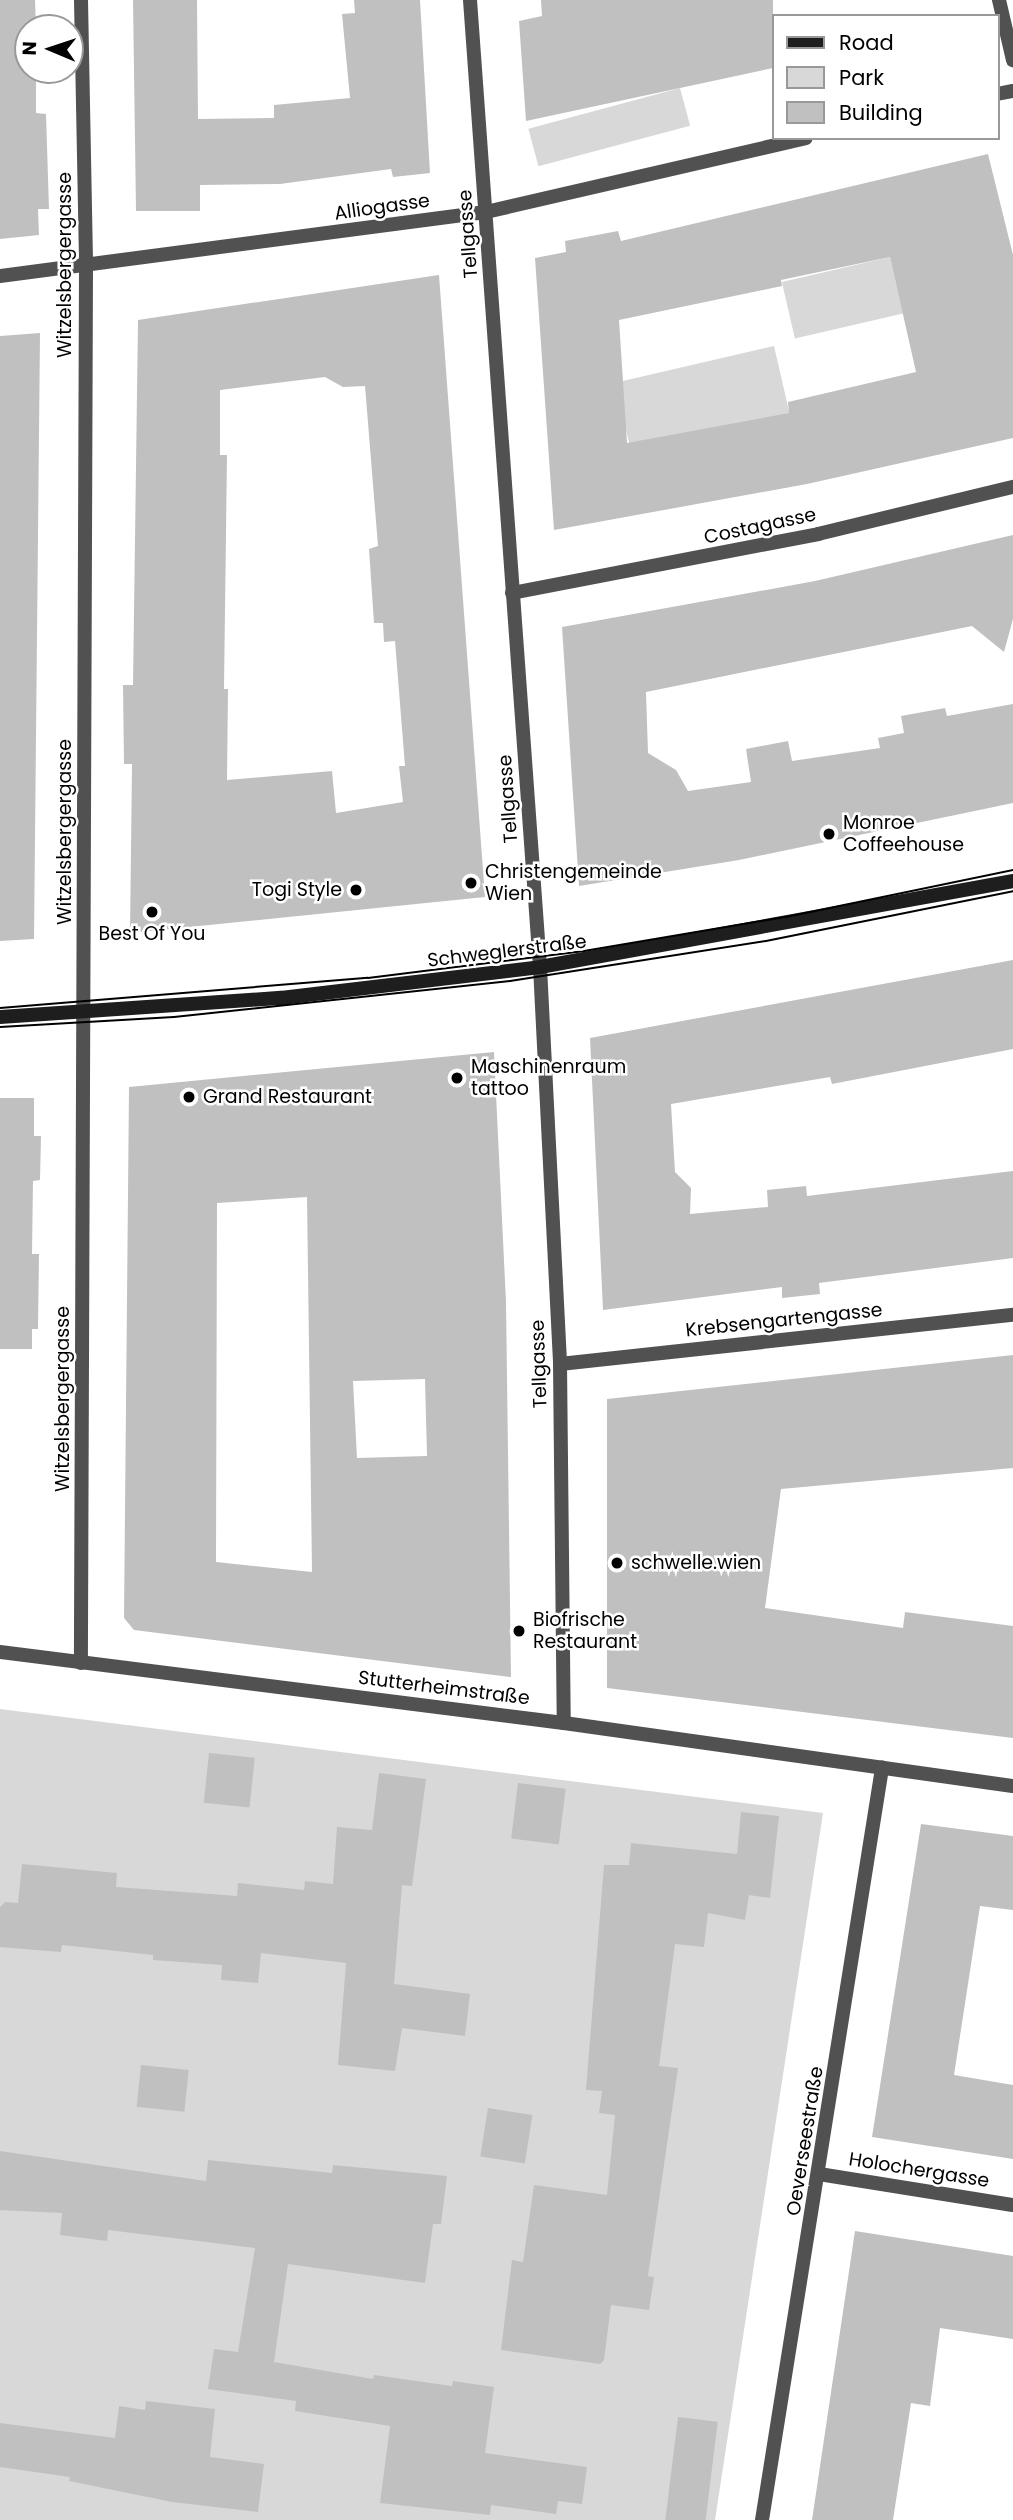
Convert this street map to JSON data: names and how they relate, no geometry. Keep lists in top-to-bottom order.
{
  "streets": {
    "street": [
      "Alliogasse",
      "Tellgasse",
      "Witzelsbergergasse",
      "Costagasse",
      "Schweglerstraße",
      "Krebsengartengasse",
      "Stutterheimstraße",
      "Oeverseestraße",
      "Holochergasse"
    ]
  },
  "crossings": [
    ["Alliogasse", "Tellgasse"],
    ["Alliogasse", "Witzelsbergergasse"],
    ["Tellgasse", "Costagasse"],
    ["Tellgasse", "Schweglerstraße"],
    ["Tellgasse", "Krebsengartengasse"],
    ["Tellgasse", "Stutterheimstraße"],
    ["Witzelsbergergasse", "Schweglerstraße"],
    ["Witzelsbergergasse", "Stutterheimstraße"],
    ["Stutterheimstraße", "Oeverseestraße"],
    ["Oeverseestraße", "Holochergasse"]
  ],
  "places": [
    "Monroe Coffeehouse",
    "Christengemeinde Wien",
    "Togi Style",
    "Best Of You",
    "Maschinenraum tattoo",
    "Grand Restaurant",
    "schwelle.wien",
    "Biofrische Restaurant"
  ],
  "legend": ["Road", "Park", "Building"],
  "north": "left"
}
